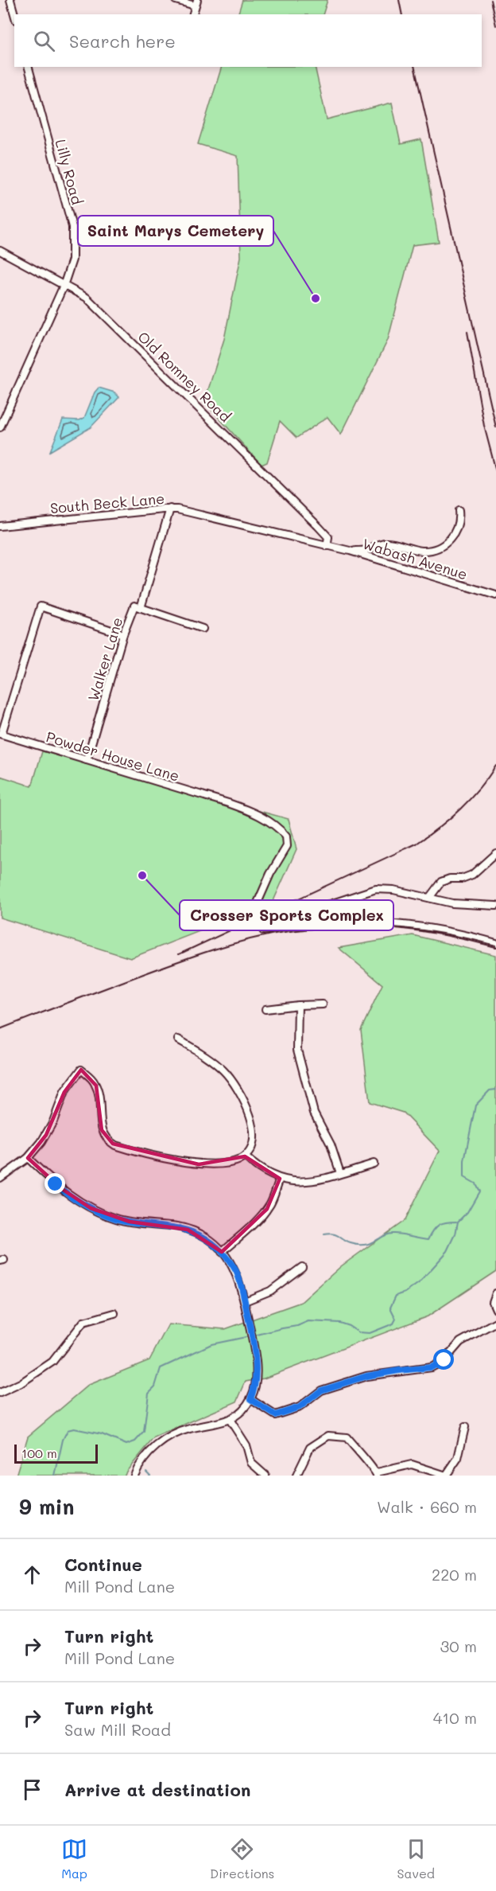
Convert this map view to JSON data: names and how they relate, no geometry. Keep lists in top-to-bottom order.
{
  "streets": {
    "street": [
      "Lilly Road",
      "Old Romney Road",
      "South Beck Lane",
      "Wabash Avenue",
      "Walker Lane",
      "Powder House Lane"
    ]
  },
  "crossings": [
    ["Lilly Road", "Old Romney Road"],
    ["Old Romney Road", "South Beck Lane"],
    ["Old Romney Road", "Wabash Avenue"],
    ["South Beck Lane", "Wabash Avenue"],
    ["Walker Lane", "Powder House Lane"]
  ],
  "places": ["Saint Marys Cemetery", "Crosser Sports Complex"],
  "scale_bar": "100 m",
  "page": {
    "search": "Search here",
    "scale": "100 m",
    "heading": ["9 min", "Walk · 660 m"],
    "list": [
      ["Continue", "Mill Pond Lane", "220 m"],
      ["Turn right", "Mill Pond Lane", "30 m"],
      ["Turn right", "Saw Mill Road", "410 m"],
      "Arrive at destination"
    ],
    "nav": ["Map", "Directions", "Saved"]
  }
}
